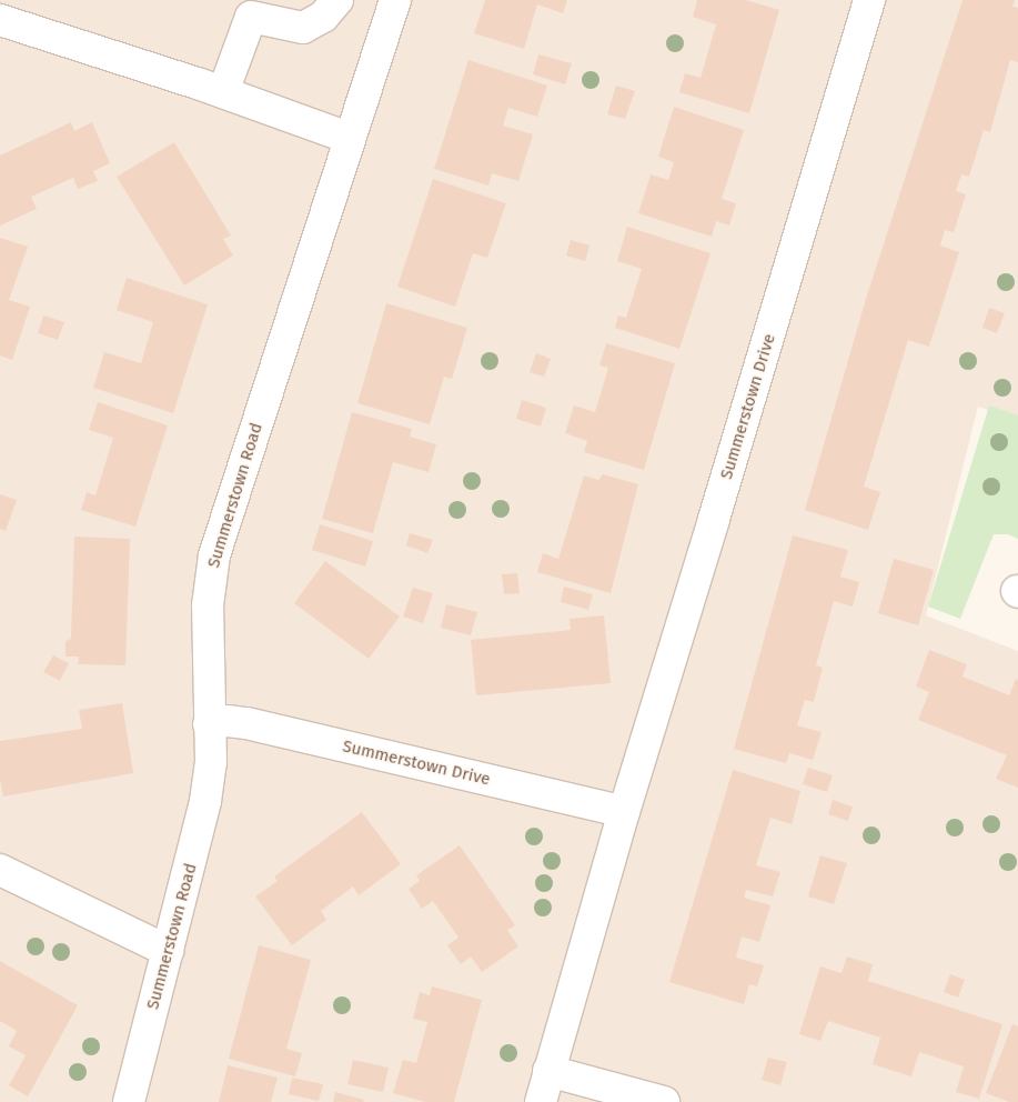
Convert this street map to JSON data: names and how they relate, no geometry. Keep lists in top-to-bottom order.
{
  "streets": {
    "street": ["Summerstown Drive", "Summerstown Road"]
  },
  "crossings": [
    ["Summerstown Drive", "Summerstown Road"]
  ]
}
